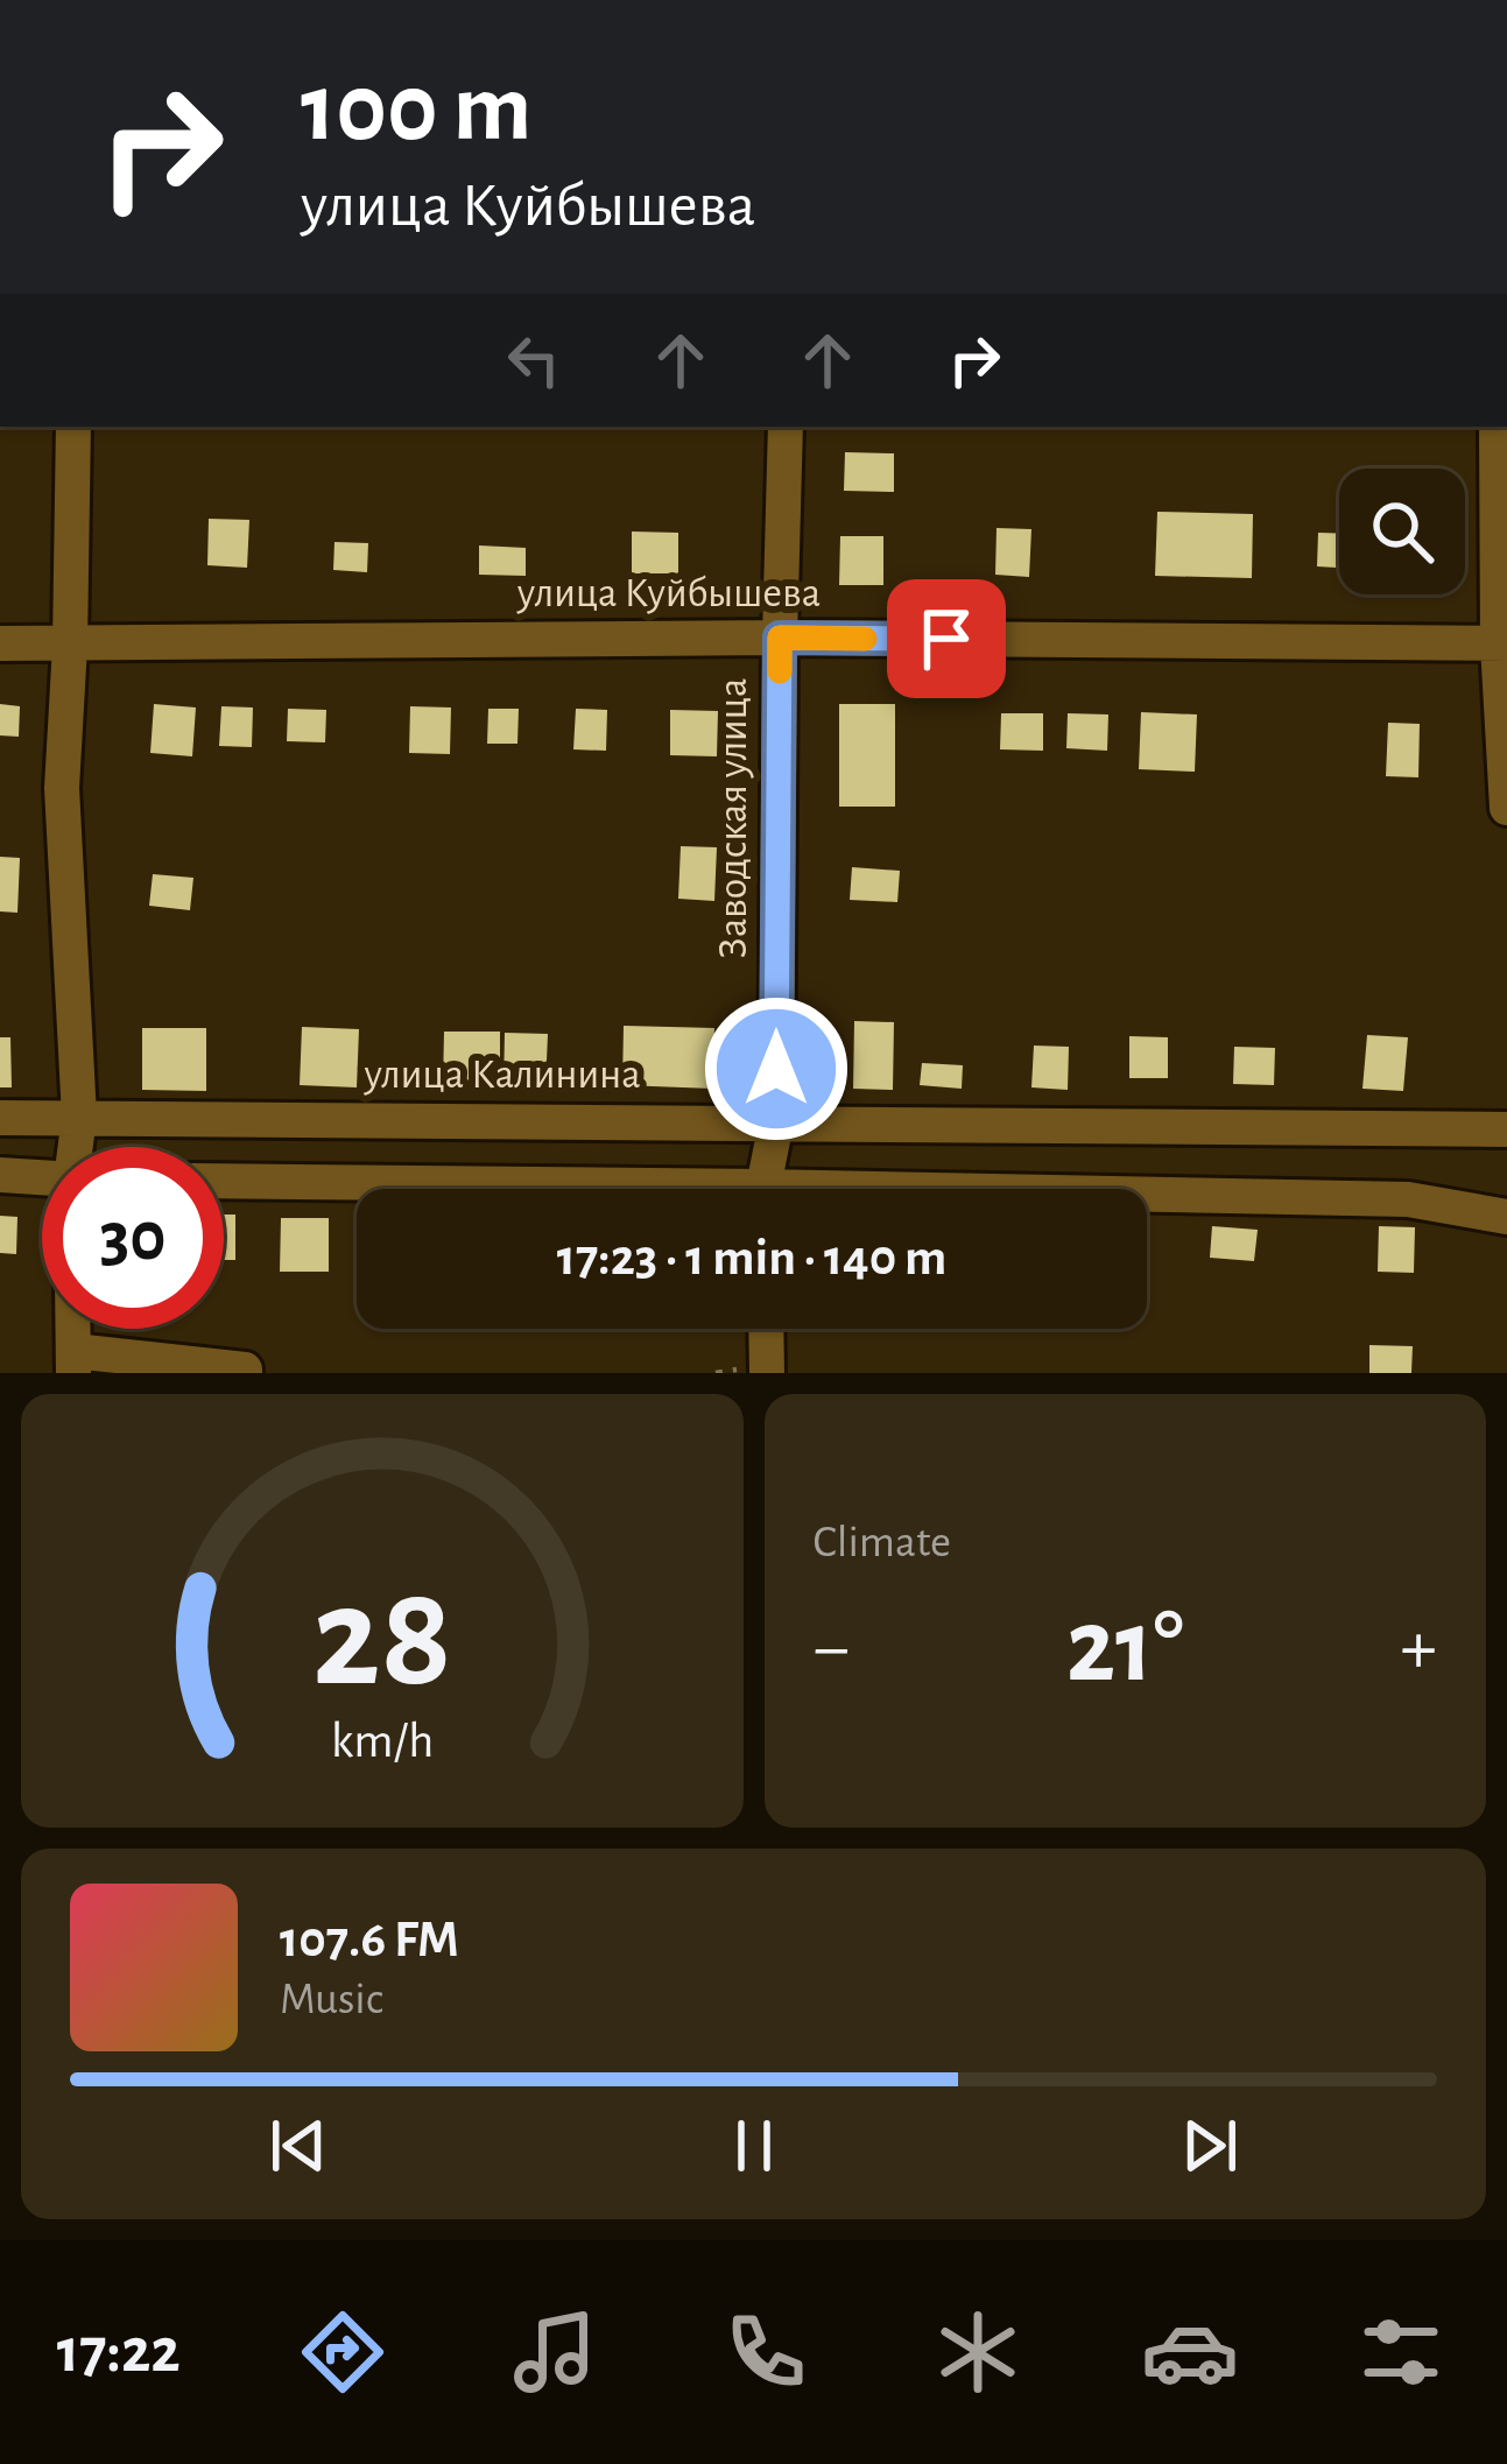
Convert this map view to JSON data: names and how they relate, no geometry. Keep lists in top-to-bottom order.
{
  "streets": {
    "street": ["улица Куйбышева", "Заводская улица", "улица Калинина"]
  },
  "crossings": [
    ["улица Куйбышева", "Заводская улица"],
    ["Заводская улица", "улица Калинина"]
  ],
  "page": {
    "turn": ["100 m", "улица Куйбышева"],
    "limit": "30",
    "trip": "17:23 · 1 min · 140 m",
    "tile": "Climate",
    "heat": ["−", "21°", "+"],
    "song": ["107.6 FM", "Music"],
    "tabs": "17:22",
    "gauge": ["28", "km/h"]
  }
}
